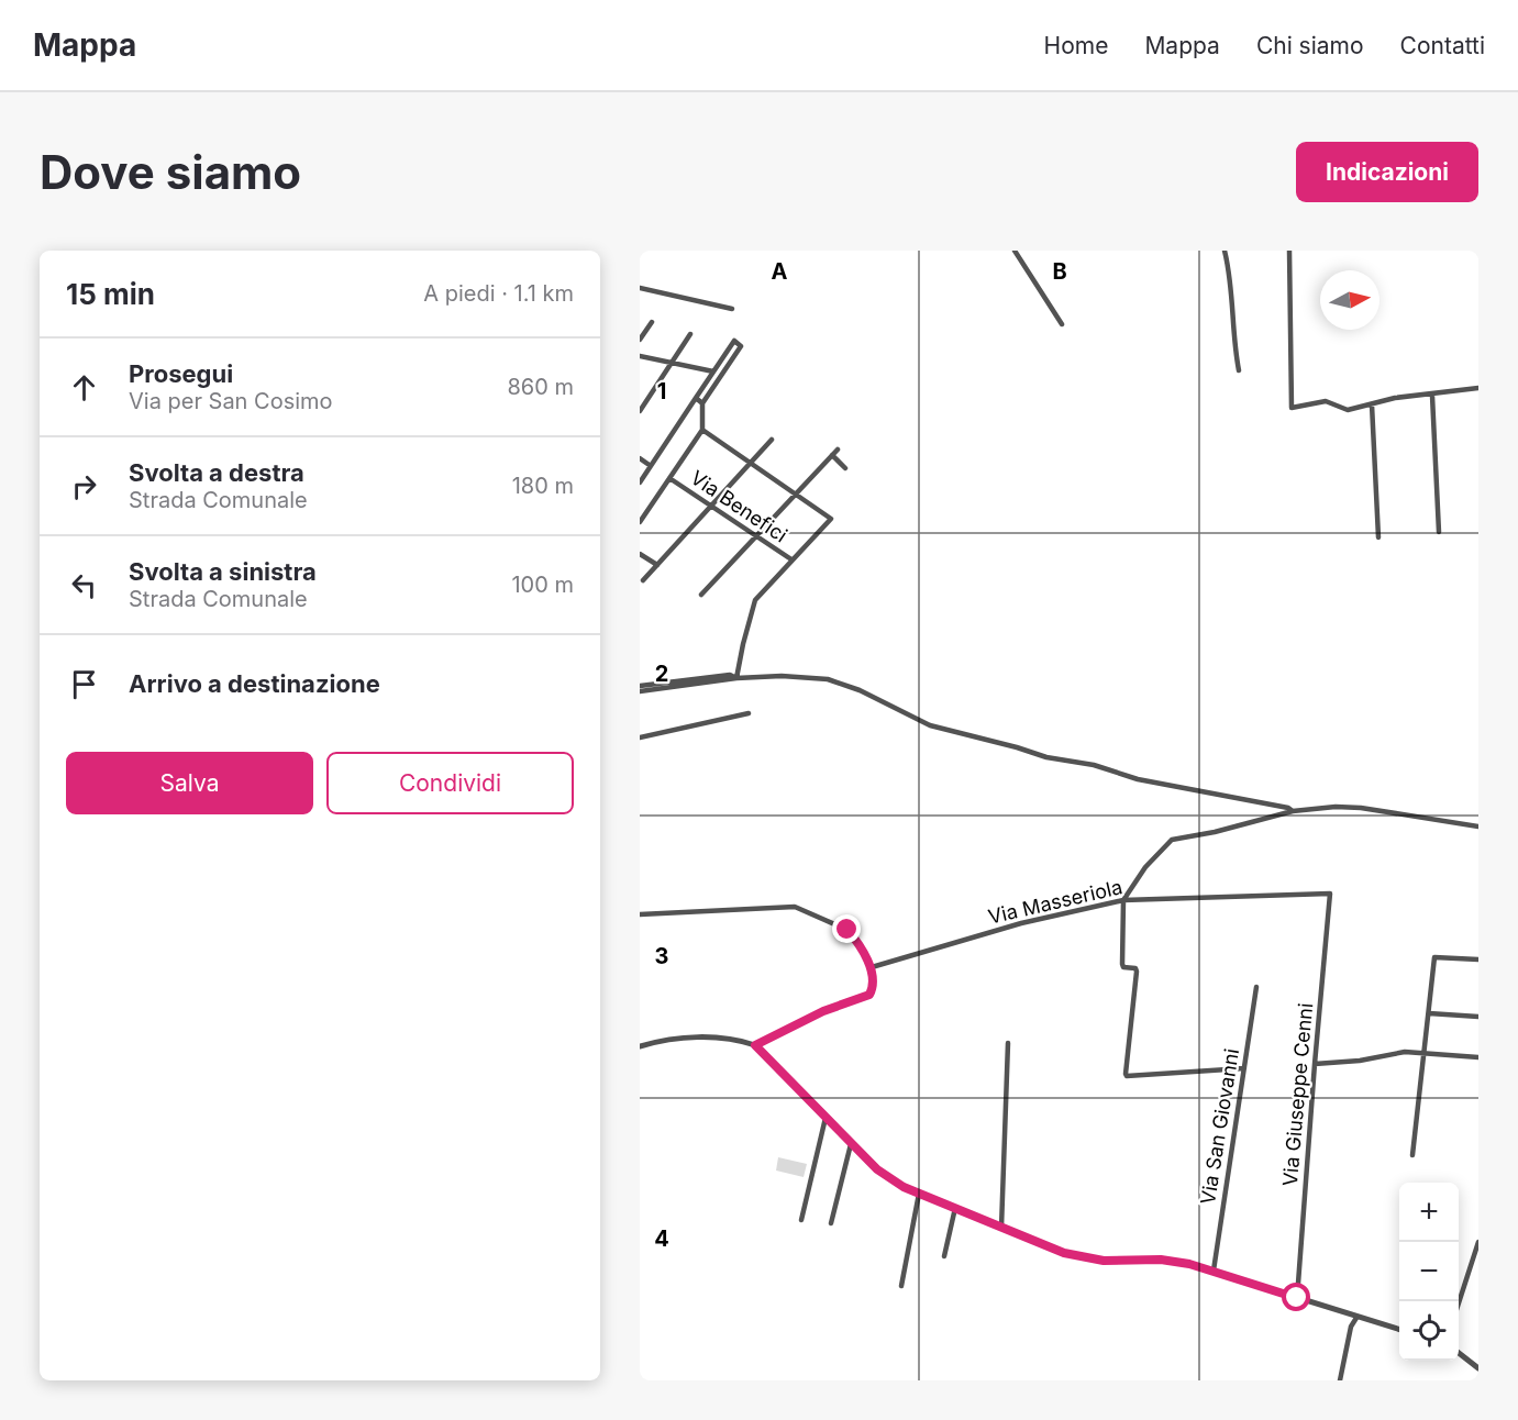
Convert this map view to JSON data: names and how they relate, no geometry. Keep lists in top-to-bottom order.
{
  "streets": {
    "street": [
      "Via Benefici",
      "Via Masseriola",
      "Via Giuseppe Cenni",
      "Via San Giovanni"
    ]
  },
  "crossings": [
    ["Via Masseriola", "Via Giuseppe Cenni"]
  ],
  "north": "right",
  "page": {
    "header": "Mappa",
    "nav": [
      "Home",
      "Mappa",
      "Chi siamo",
      "Contatti"
    ],
    "buttons": [
      "Indicazioni",
      ["Salva", "Condividi"]
    ],
    "title": "Dove siamo",
    "heading": ["15 min", "A piedi · 1.1 km"],
    "list": [
      ["Prosegui", "Via per San Cosimo", "860 m"],
      ["Svolta a destra", "Strada Comunale", "180 m"],
      ["Svolta a sinistra", "Strada Comunale", "100 m"],
      "Arrivo a destinazione"
    ],
    "map_buttons": ["+", "−"]
  },
  "grid": {
    "columns": ["A", "B"],
    "rows": [
      "1",
      "2",
      "3",
      "4"
    ]
  }
}
